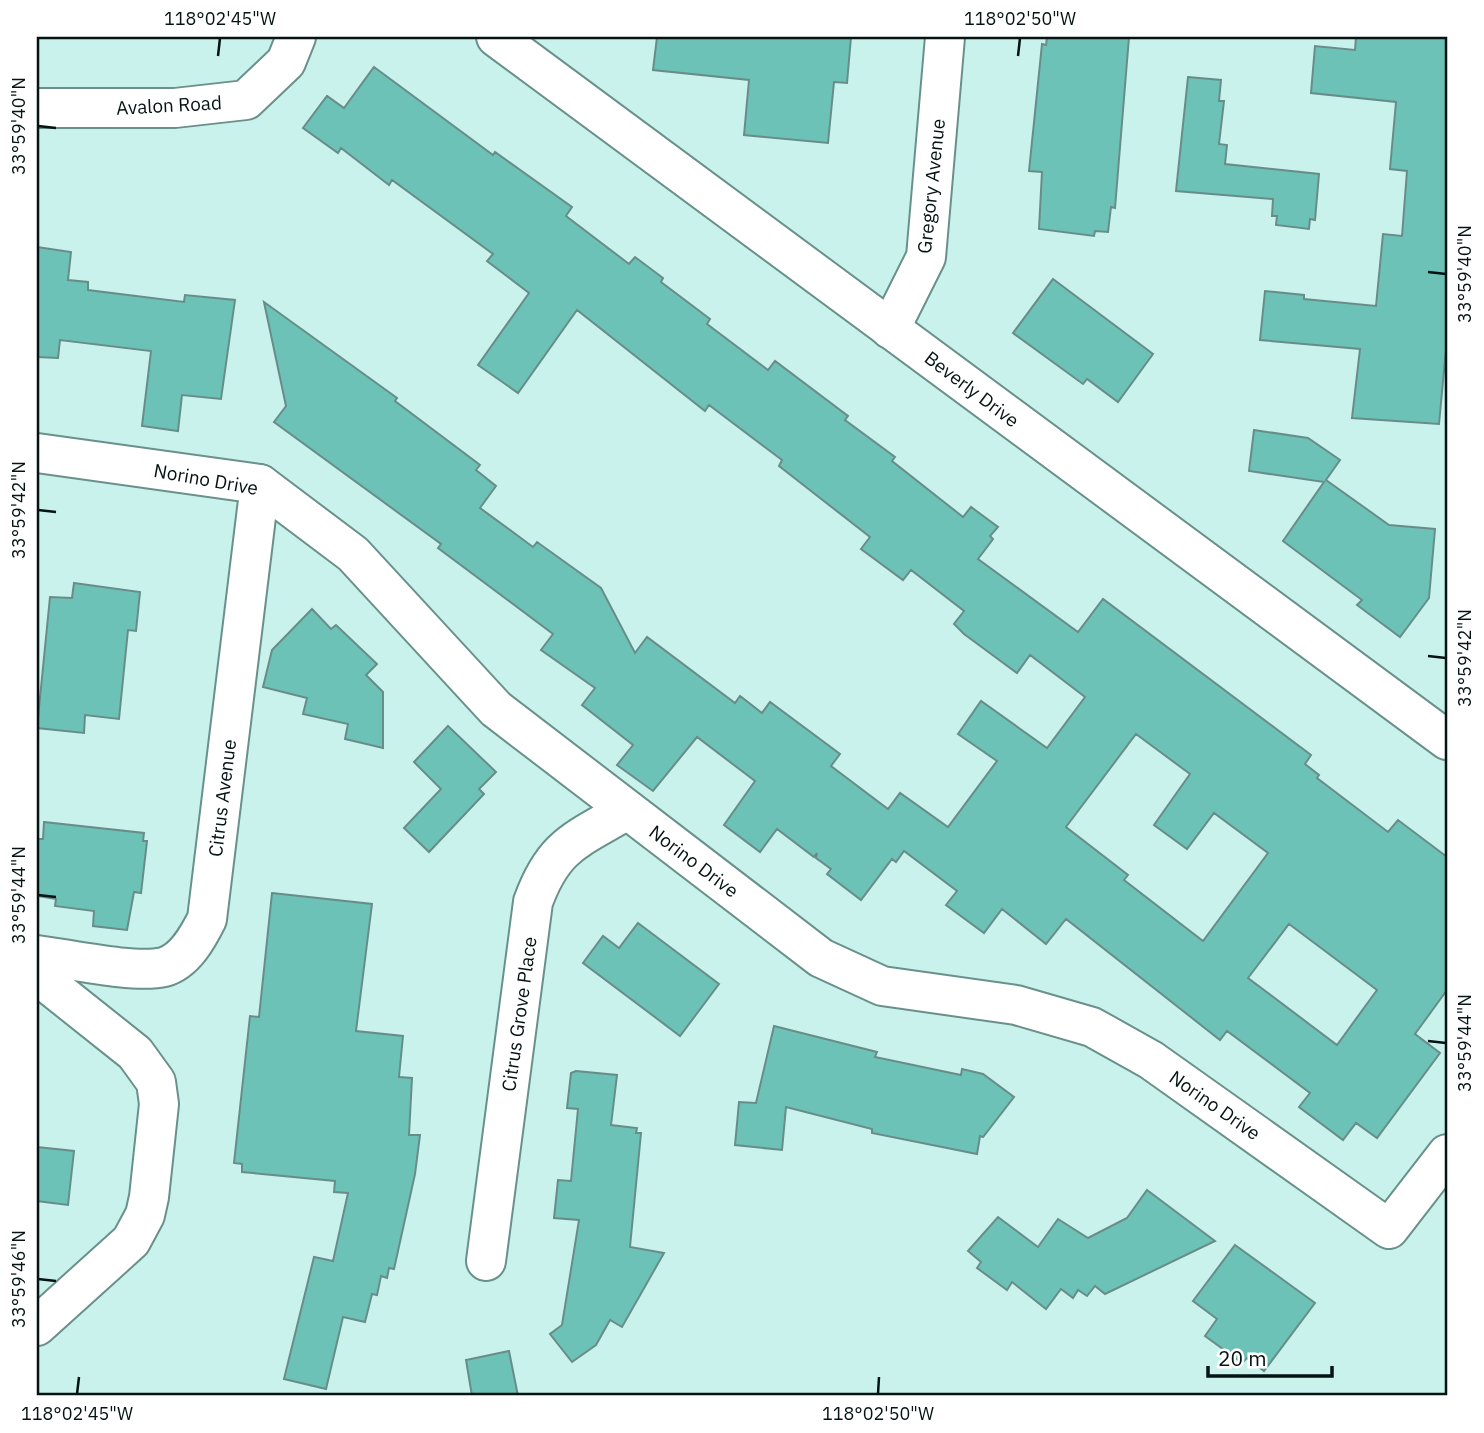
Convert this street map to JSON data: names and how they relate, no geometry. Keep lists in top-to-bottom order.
{
  "streets": {
    "street": [
      "Avalon Road",
      "Gregory Avenue",
      "Beverly Drive",
      "Norino Drive",
      "Citrus Avenue",
      "Citrus Grove Place"
    ]
  },
  "crossings": [
    ["Gregory Avenue", "Beverly Drive"],
    ["Norino Drive", "Citrus Avenue"],
    ["Norino Drive", "Citrus Grove Place"]
  ],
  "scale_bar": "20 m",
  "coordinates": [
    "118°02'45\"W",
    "118°02'50\"W",
    "33°59'40\"N",
    "33°59'42\"N",
    "33°59'44\"N",
    "33°59'46\"N"
  ]
}
